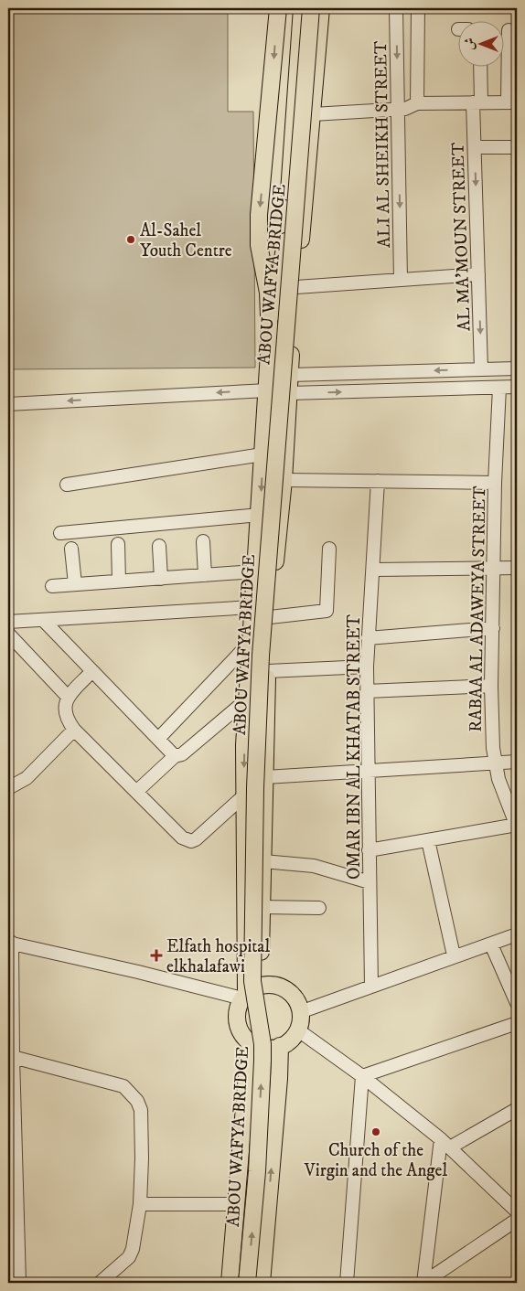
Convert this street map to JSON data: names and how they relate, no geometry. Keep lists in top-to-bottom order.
{
  "streets": {
    "main road": ["ABOU WAFYA BRIDGE"],
    "street": [
      "ALI AL SHEIKH STREET",
      "AL MA'MOUN STREET",
      "RABAA AL ADAWEYA STREET",
      "OMAR IBN AL KHATAB STREET"
    ]
  },
  "crossings": [
    ["AL MA'MOUN STREET", "RABAA AL ADAWEYA STREET"]
  ],
  "one_way": ["AL MA'MOUN STREET"],
  "places": {
    "other": ["Al-Sahel Youth Centre", "Church of the Virgin and the Angel"],
    "health": ["Elfath hospital elkhalafawi"]
  },
  "north": "left"
}
